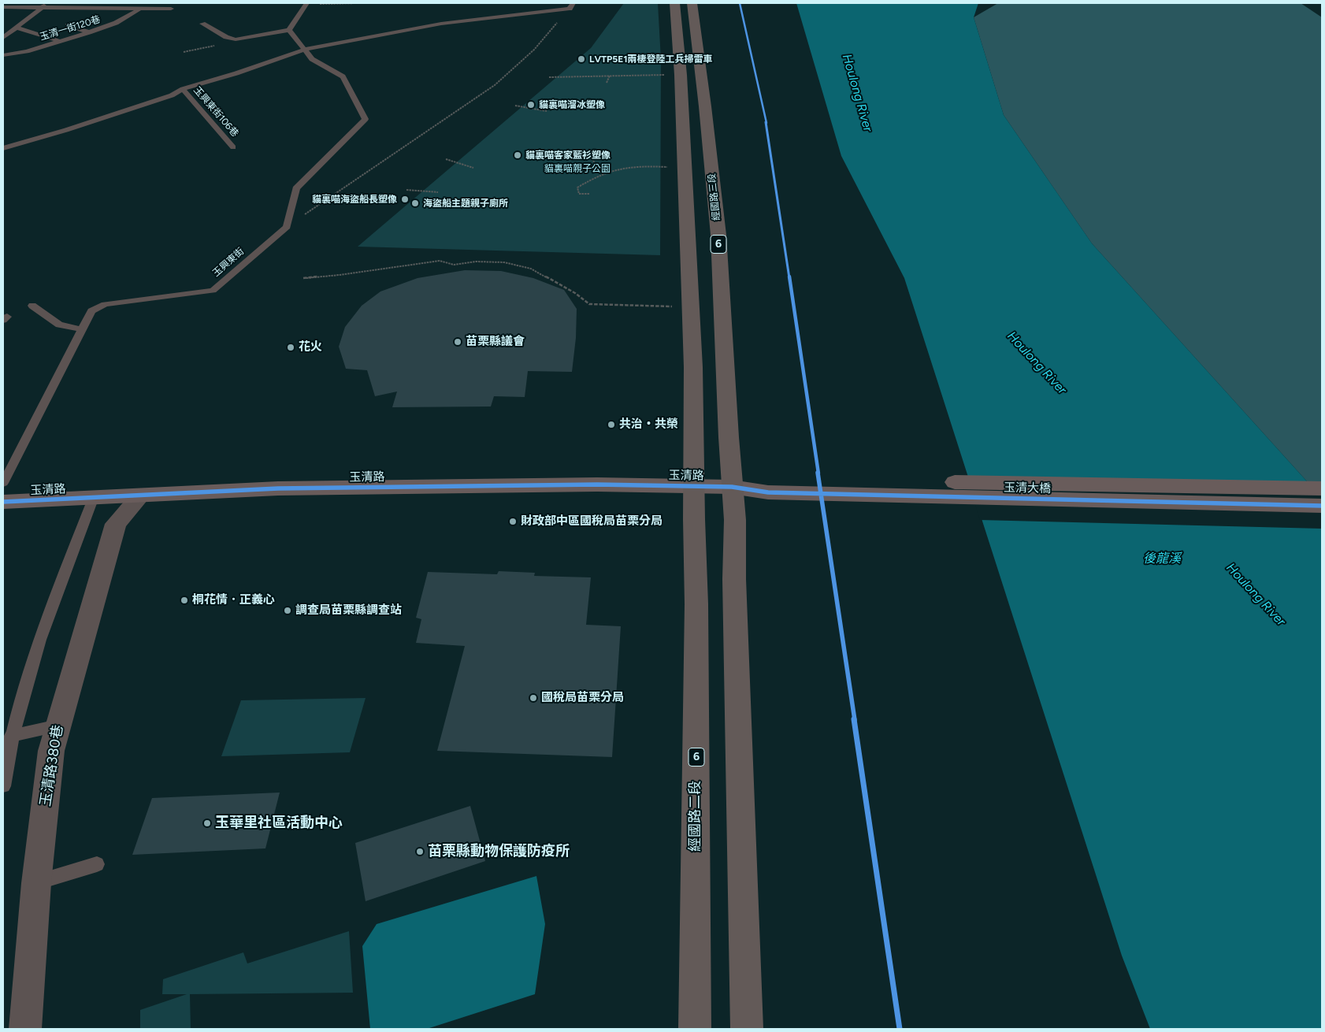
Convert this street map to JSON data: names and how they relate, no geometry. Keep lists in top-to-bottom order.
{
  "streets": {
    "main road": ["經國路三段", "6", "經國路二段"],
    "street": ["玉清路", "玉清大橋", "玉清路380巷"],
    "lane": ["玉清一街120巷", "玉興東街106巷", "玉興東街"]
  },
  "crossings": [
    ["經國路三段", "6"],
    ["經國路三段", "玉清路"],
    ["經國路三段", "玉清大橋"],
    ["6", "玉清路"],
    ["6", "玉清大橋"],
    ["6", "經國路二段"],
    ["玉清路", "玉清大橋"],
    ["玉清路", "玉清路380巷"],
    ["玉清路", "經國路二段"]
  ],
  "water": ["Houlong River", "後龍溪"],
  "parks": ["貓裏喵親子公園"],
  "places": [
    "LVTP5E1兩棲登陸工兵掃雷車",
    "貓裏喵溜冰塑像",
    "貓裏喵客家藍衫塑像",
    "貓裏喵海盜船長塑像",
    "海盜船主題親子廁所",
    "苗栗縣議會",
    "花火",
    "共治‧共榮",
    "財政部中區國稅局苗栗分局",
    "桐花情．正義心",
    "調查局苗栗縣調查站",
    "國稅局苗栗分局",
    "玉華里社區活動中心",
    "苗栗縣動物保護防疫所"
  ]
}
